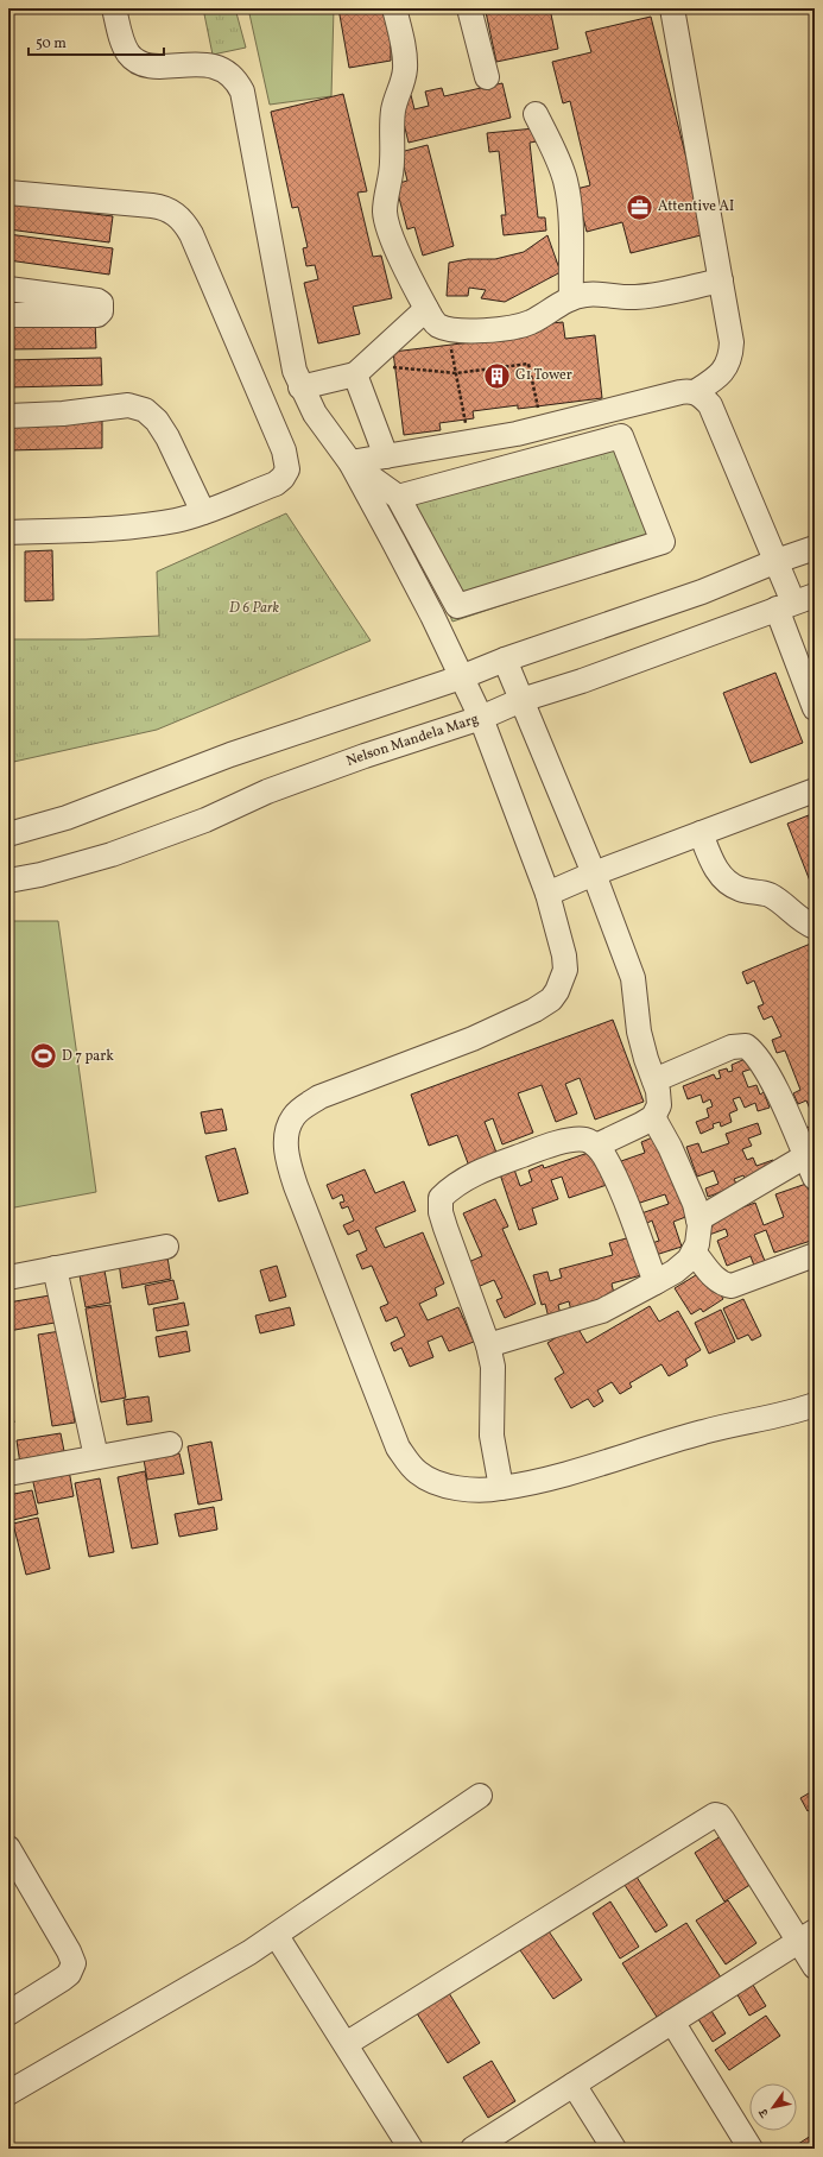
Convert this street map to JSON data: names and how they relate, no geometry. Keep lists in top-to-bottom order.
{
  "streets": {
    "street": ["Nelson Mandela Marg"]
  },
  "parks": ["D 6 Park"],
  "places": {
    "office": ["Attentive AI"],
    "building": ["G1 Tower"],
    "sports": ["D 7 park"]
  },
  "scale_bar": "50 m",
  "north": "bottom left"
}
